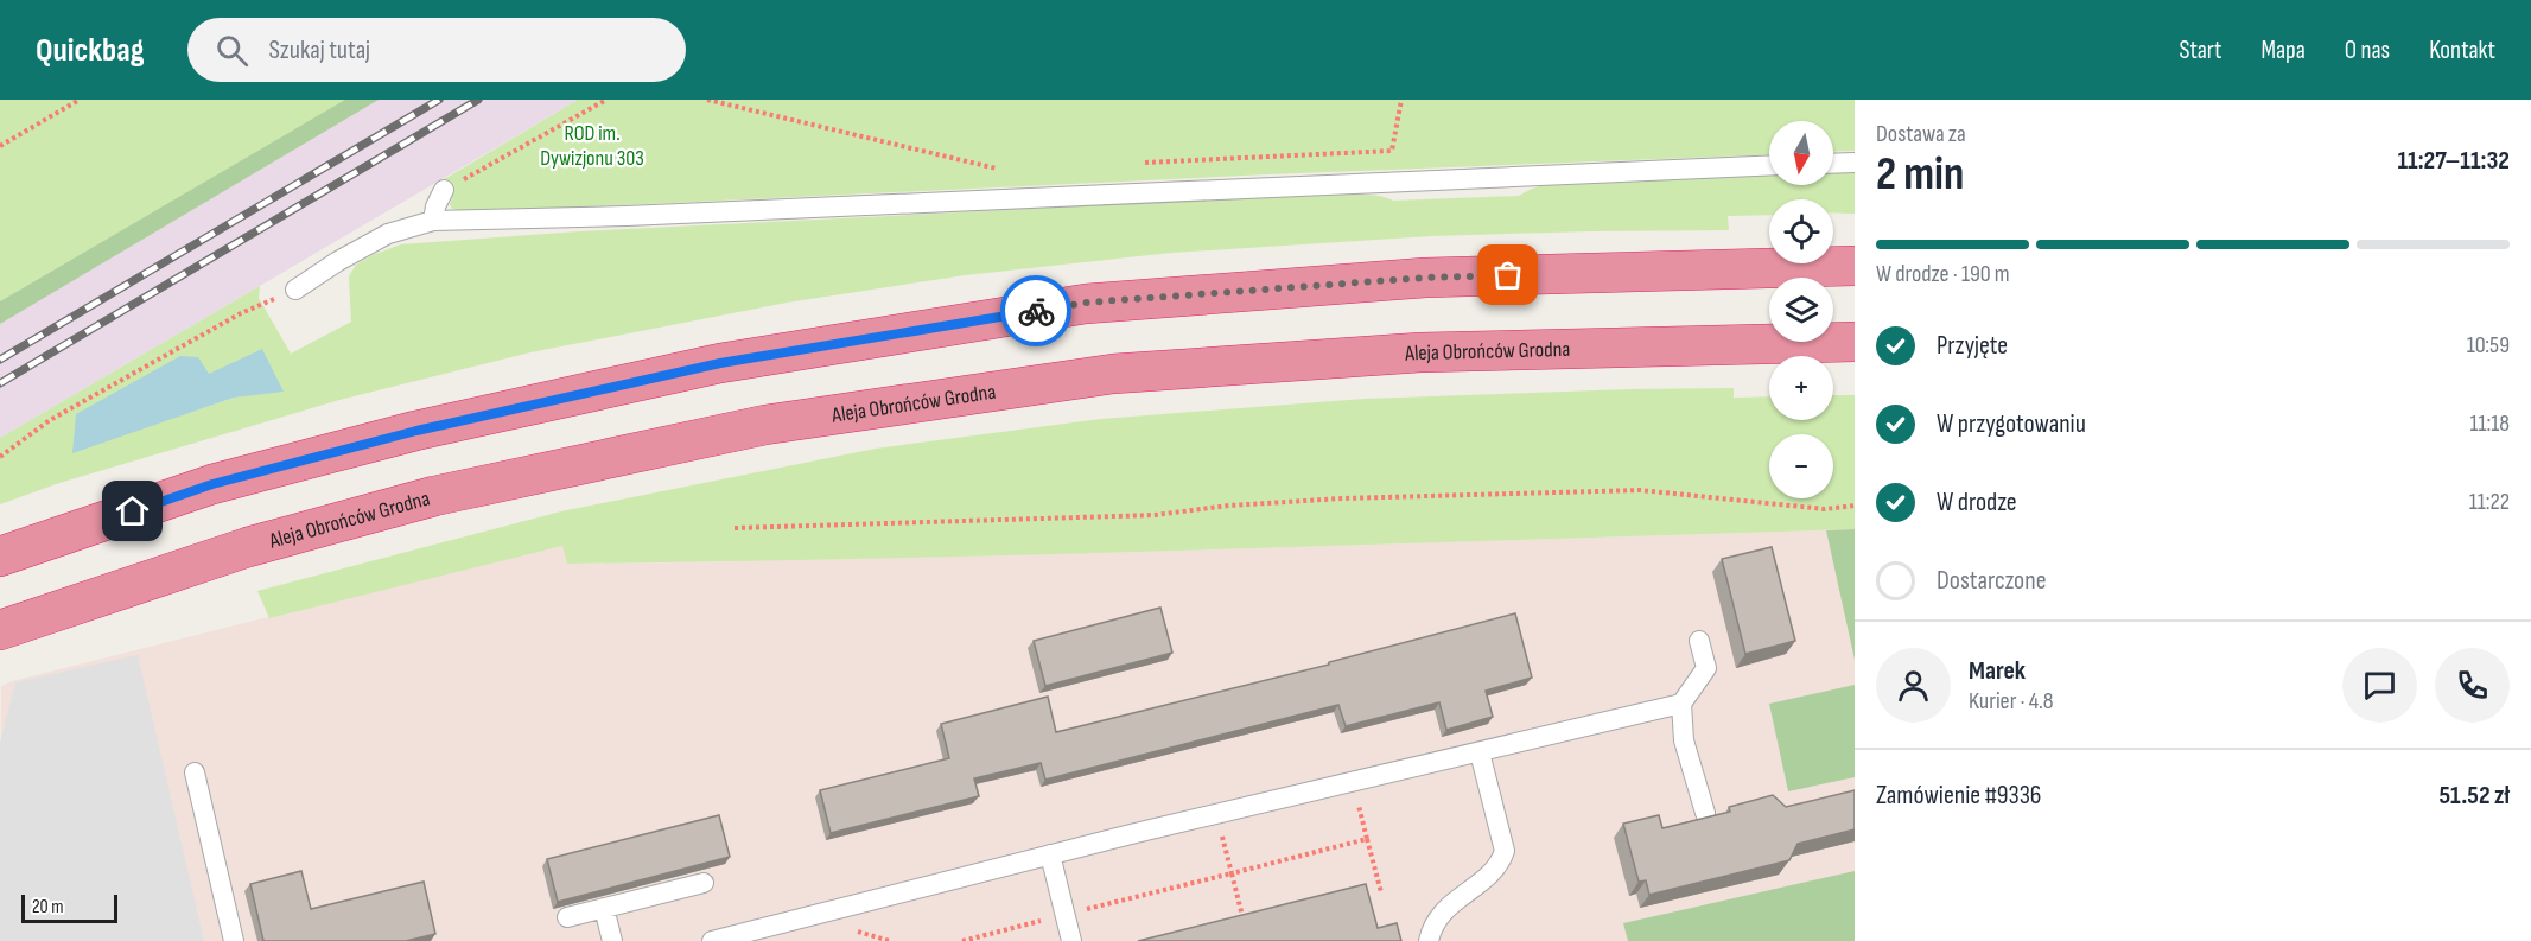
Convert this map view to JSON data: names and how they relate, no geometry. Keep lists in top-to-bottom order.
{
  "streets": {
    "highway": ["Aleja Obrońców Grodna"]
  },
  "parks": ["ROD im. Dywizjonu 303"],
  "scale_bar": "20 m",
  "north": "bottom",
  "page": {
    "header": "Quickbag",
    "search": "Szukaj tutaj",
    "nav": [
      "Start",
      "Mapa",
      "O nas",
      "Kontakt"
    ],
    "heading": ["2 min", "Dostawa za", "11:27–11:32"],
    "panel": [
      "Marek",
      "Kurier · 4.8",
      "Zamówienie #9336",
      "51.52 zł"
    ],
    "map_buttons": ["+", "−"],
    "bar": "W drodze · 190 m",
    "list": [
      ["Przyjęte", "10:59"],
      ["W przygotowaniu", "11:18"],
      ["W drodze", "11:22"],
      "Dostarczone"
    ],
    "scale": "20 m"
  }
}
